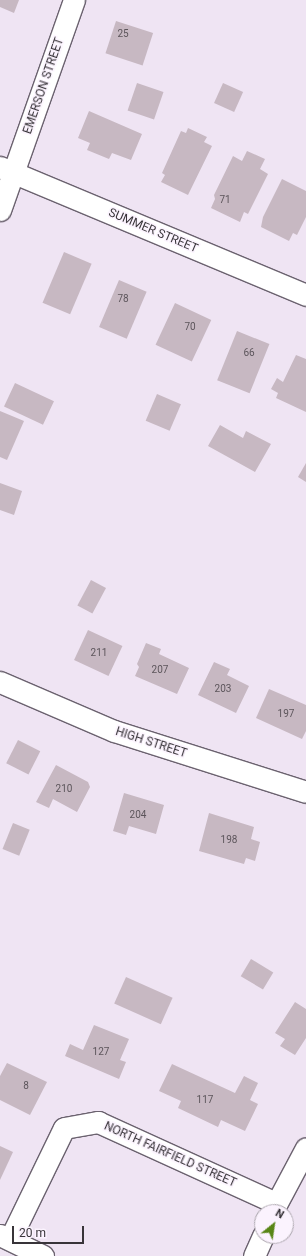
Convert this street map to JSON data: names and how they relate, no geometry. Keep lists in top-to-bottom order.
{
  "streets": {
    "street": [
      "EMERSON STREET",
      "SUMMER STREET",
      "HIGH STREET",
      "NORTH FAIRFIELD STREET"
    ]
  },
  "crossings": [
    ["EMERSON STREET", "SUMMER STREET"]
  ],
  "house_numbers": [
    "25",
    "71",
    "78",
    "70",
    "66",
    "211",
    "207",
    "203",
    "197",
    "210",
    "204",
    "198",
    "127",
    "8",
    "117"
  ],
  "scale_bar": "20 m",
  "north": "top right"
}
